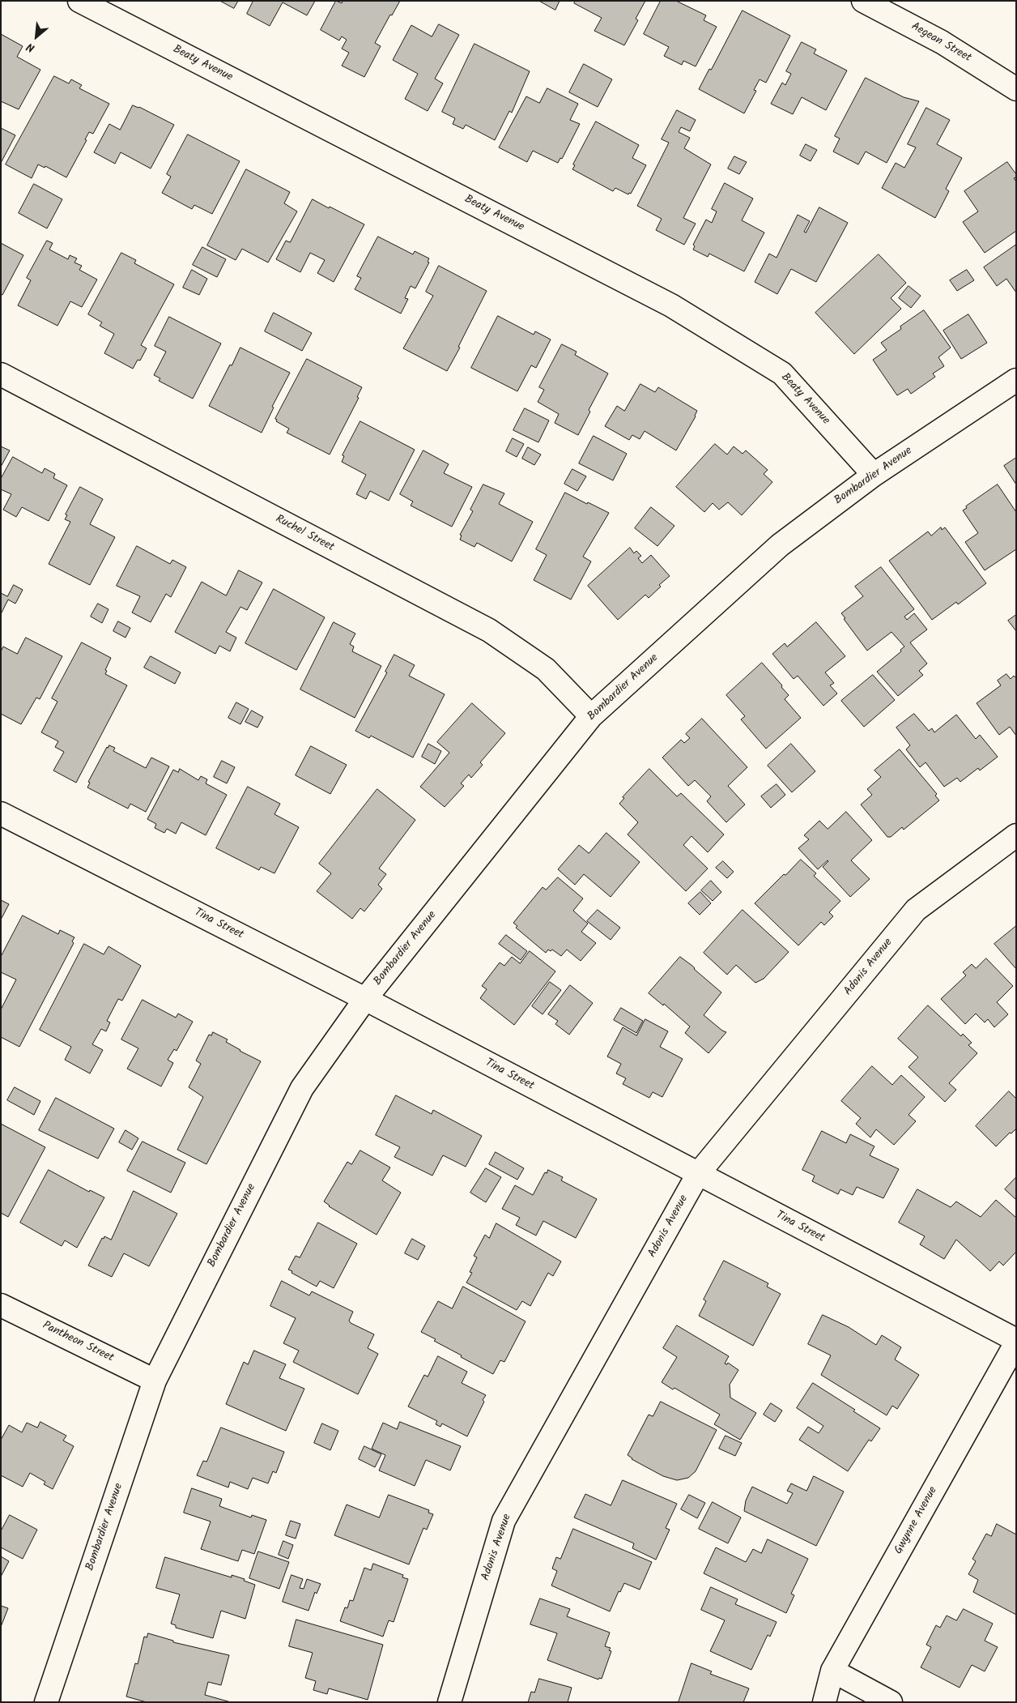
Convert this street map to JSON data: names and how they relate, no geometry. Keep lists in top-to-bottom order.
{
  "streets": {
    "street": [
      "Aegean Street",
      "Beaty Avenue",
      "Bombardier Avenue",
      "Ruchel Street",
      "Tina Street",
      "Adonis Avenue",
      "Pantheon Street",
      "Gwynne Avenue"
    ]
  },
  "crossings": [
    ["Beaty Avenue", "Bombardier Avenue"],
    ["Bombardier Avenue", "Ruchel Street"],
    ["Bombardier Avenue", "Tina Street"],
    ["Bombardier Avenue", "Pantheon Street"],
    ["Tina Street", "Adonis Avenue"],
    ["Tina Street", "Gwynne Avenue"]
  ],
  "north": "bottom left"
}
